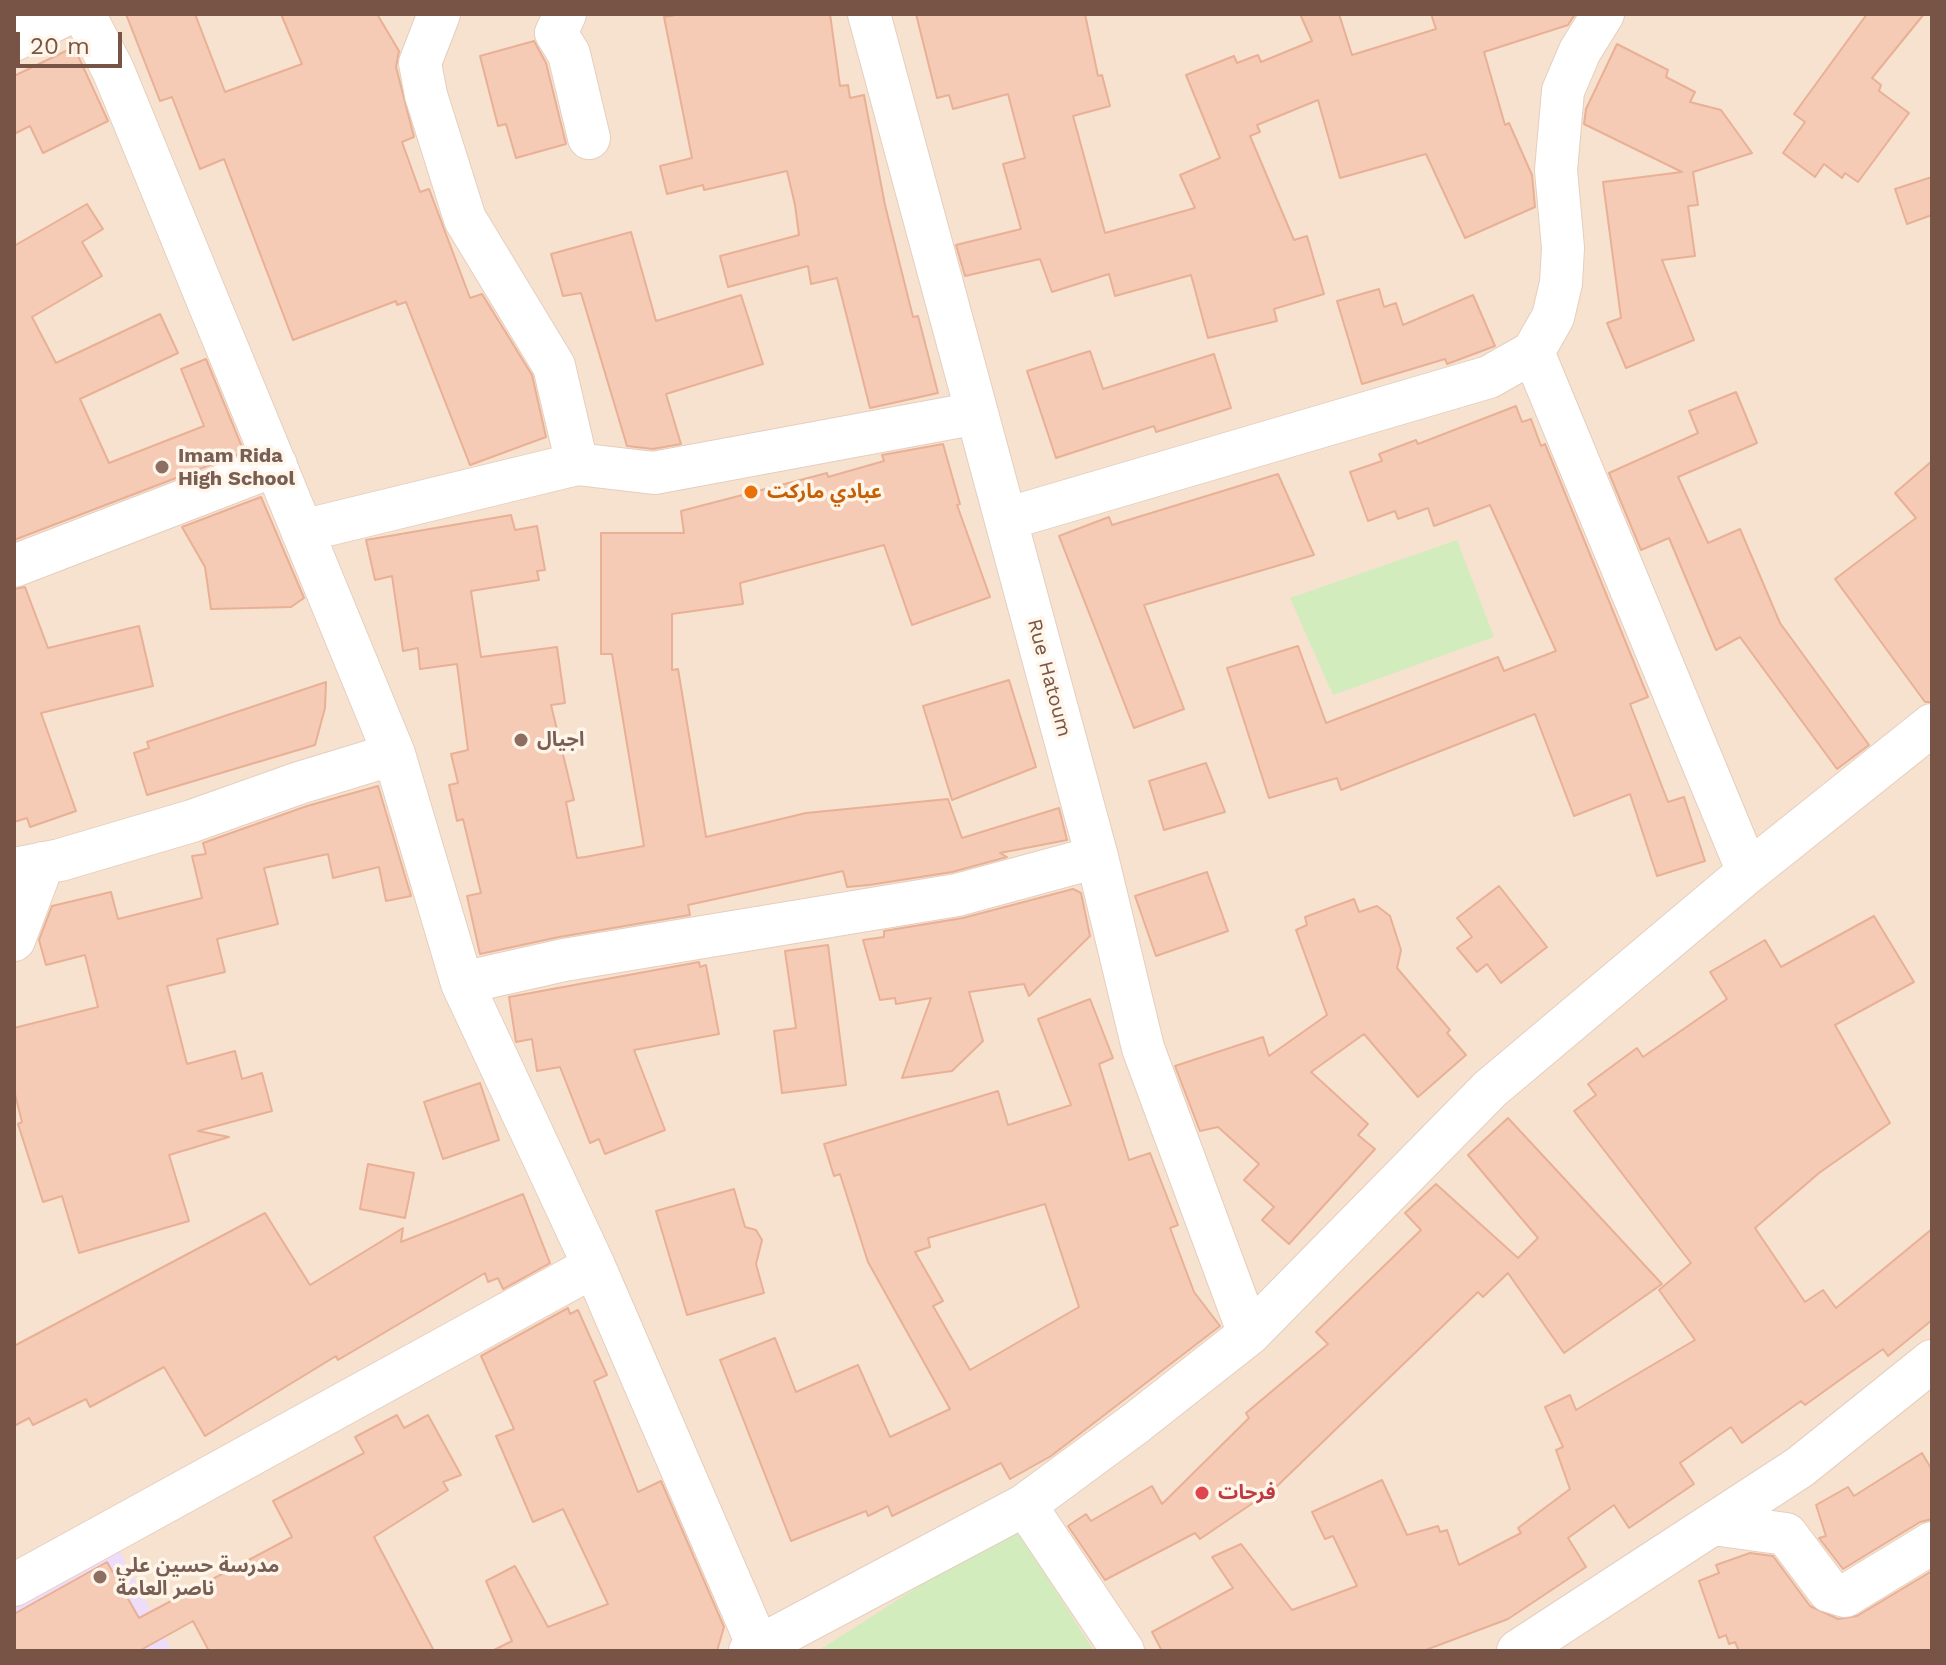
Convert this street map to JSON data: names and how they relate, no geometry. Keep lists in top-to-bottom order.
{
  "streets": {
    "street": ["Rue Hatoum"]
  },
  "places": [
    "Imam Rida High School",
    "عبادي ماركت",
    "اجيال",
    "فرحات",
    "مدرسة حسين علي ناصر العامة"
  ],
  "scale_bar": "20 m"
}
